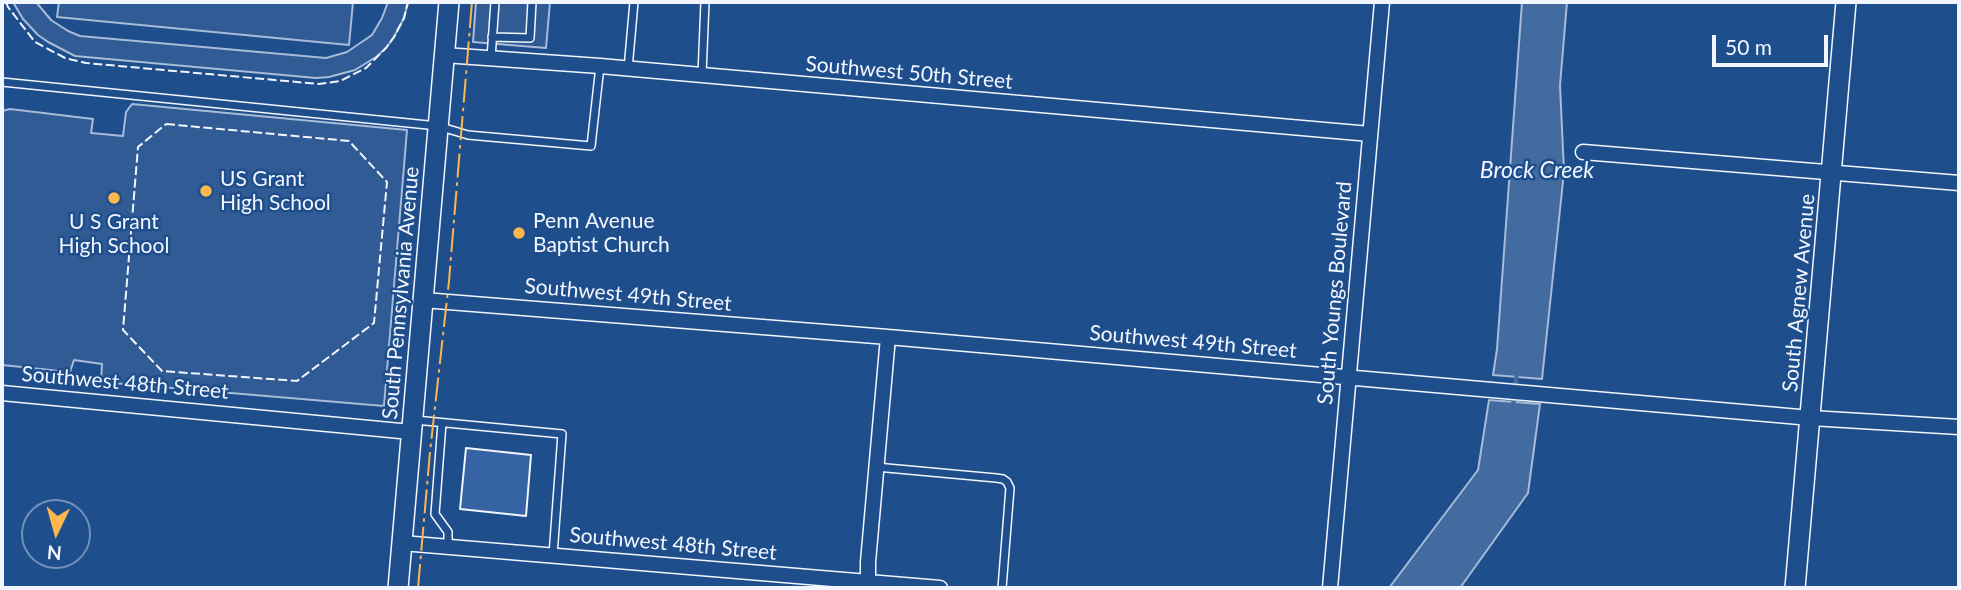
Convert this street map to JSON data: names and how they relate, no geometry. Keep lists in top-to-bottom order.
{
  "streets": {
    "street": [
      "Southwest 50th Street",
      "South Pennsylvania Avenue",
      "South Youngs Boulevard",
      "South Agnew Avenue",
      "Southwest 49th Street",
      "Southwest 48th Street"
    ]
  },
  "crossings": [
    ["Southwest 50th Street", "South Pennsylvania Avenue"],
    ["Southwest 50th Street", "South Youngs Boulevard"],
    ["South Pennsylvania Avenue", "Southwest 49th Street"],
    ["South Pennsylvania Avenue", "Southwest 48th Street"],
    ["South Youngs Boulevard", "Southwest 49th Street"],
    ["South Agnew Avenue", "Southwest 49th Street"]
  ],
  "water": ["Brock Creek"],
  "places": ["US Grant High School", "U S Grant High School", "Penn Avenue Baptist Church"],
  "scale_bar": "50 m",
  "north": "bottom"
}
